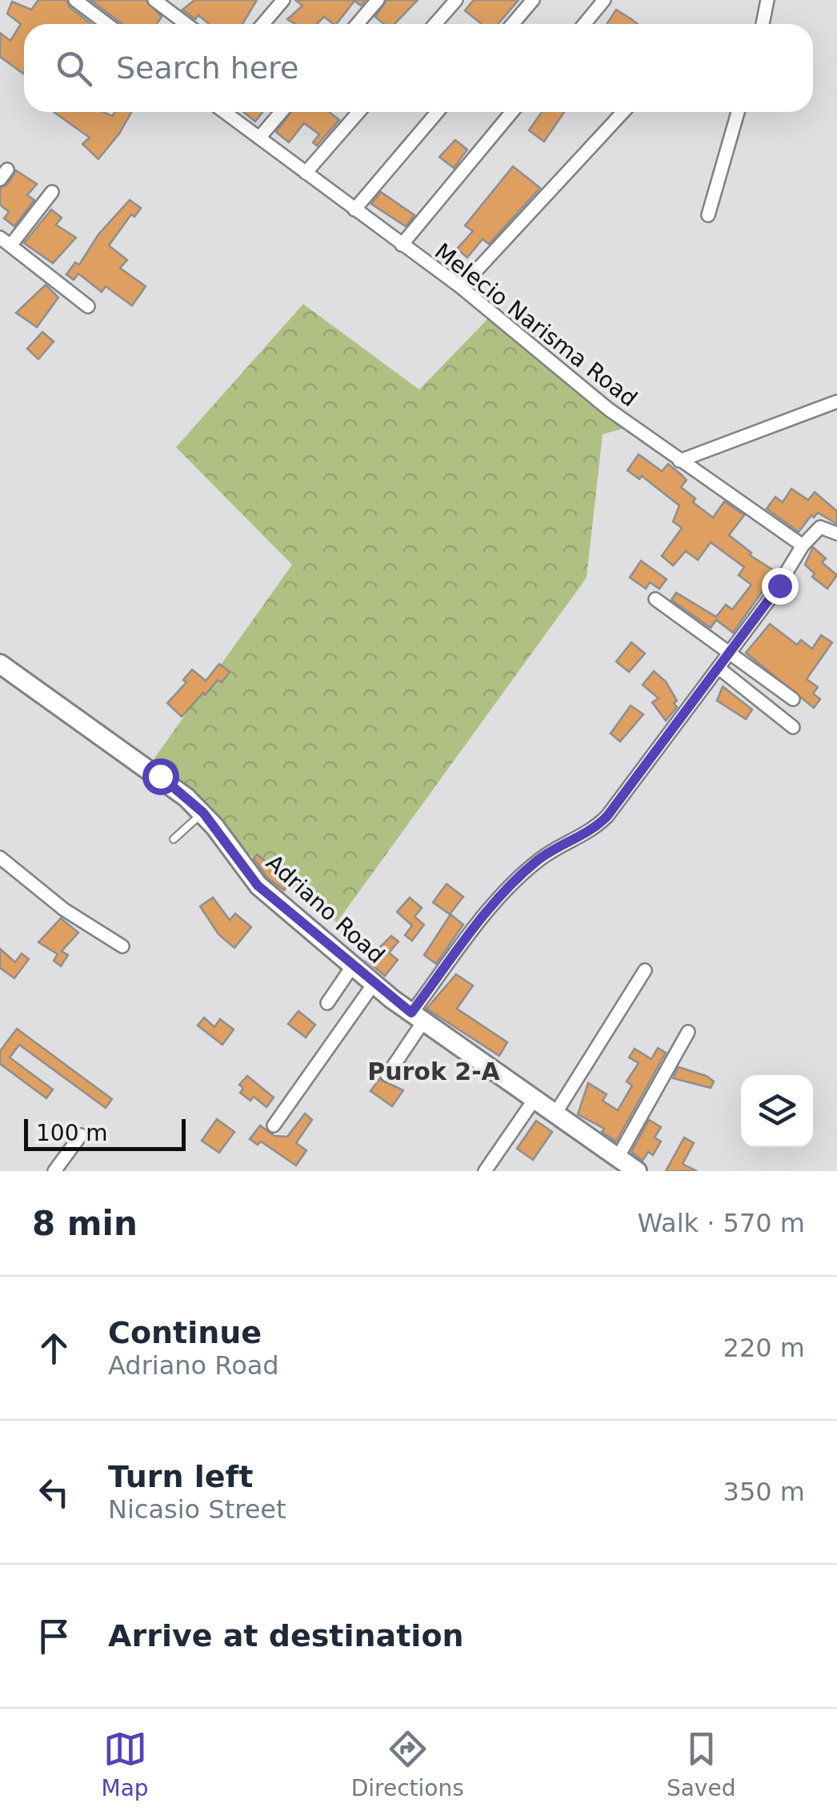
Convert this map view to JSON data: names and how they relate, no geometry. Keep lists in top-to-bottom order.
{
  "streets": {
    "street": ["Melecio Narisma Road", "Adriano Road"]
  },
  "districts": ["Purok 2-A"],
  "scale_bar": "100 m",
  "page": {
    "search": "Search here",
    "scale": "100 m",
    "heading": ["8 min", "Walk · 570 m"],
    "list": [
      ["Continue", "Adriano Road", "220 m"],
      ["Turn left", "Nicasio Street", "350 m"],
      "Arrive at destination"
    ],
    "nav": ["Map", "Directions", "Saved"]
  }
}
